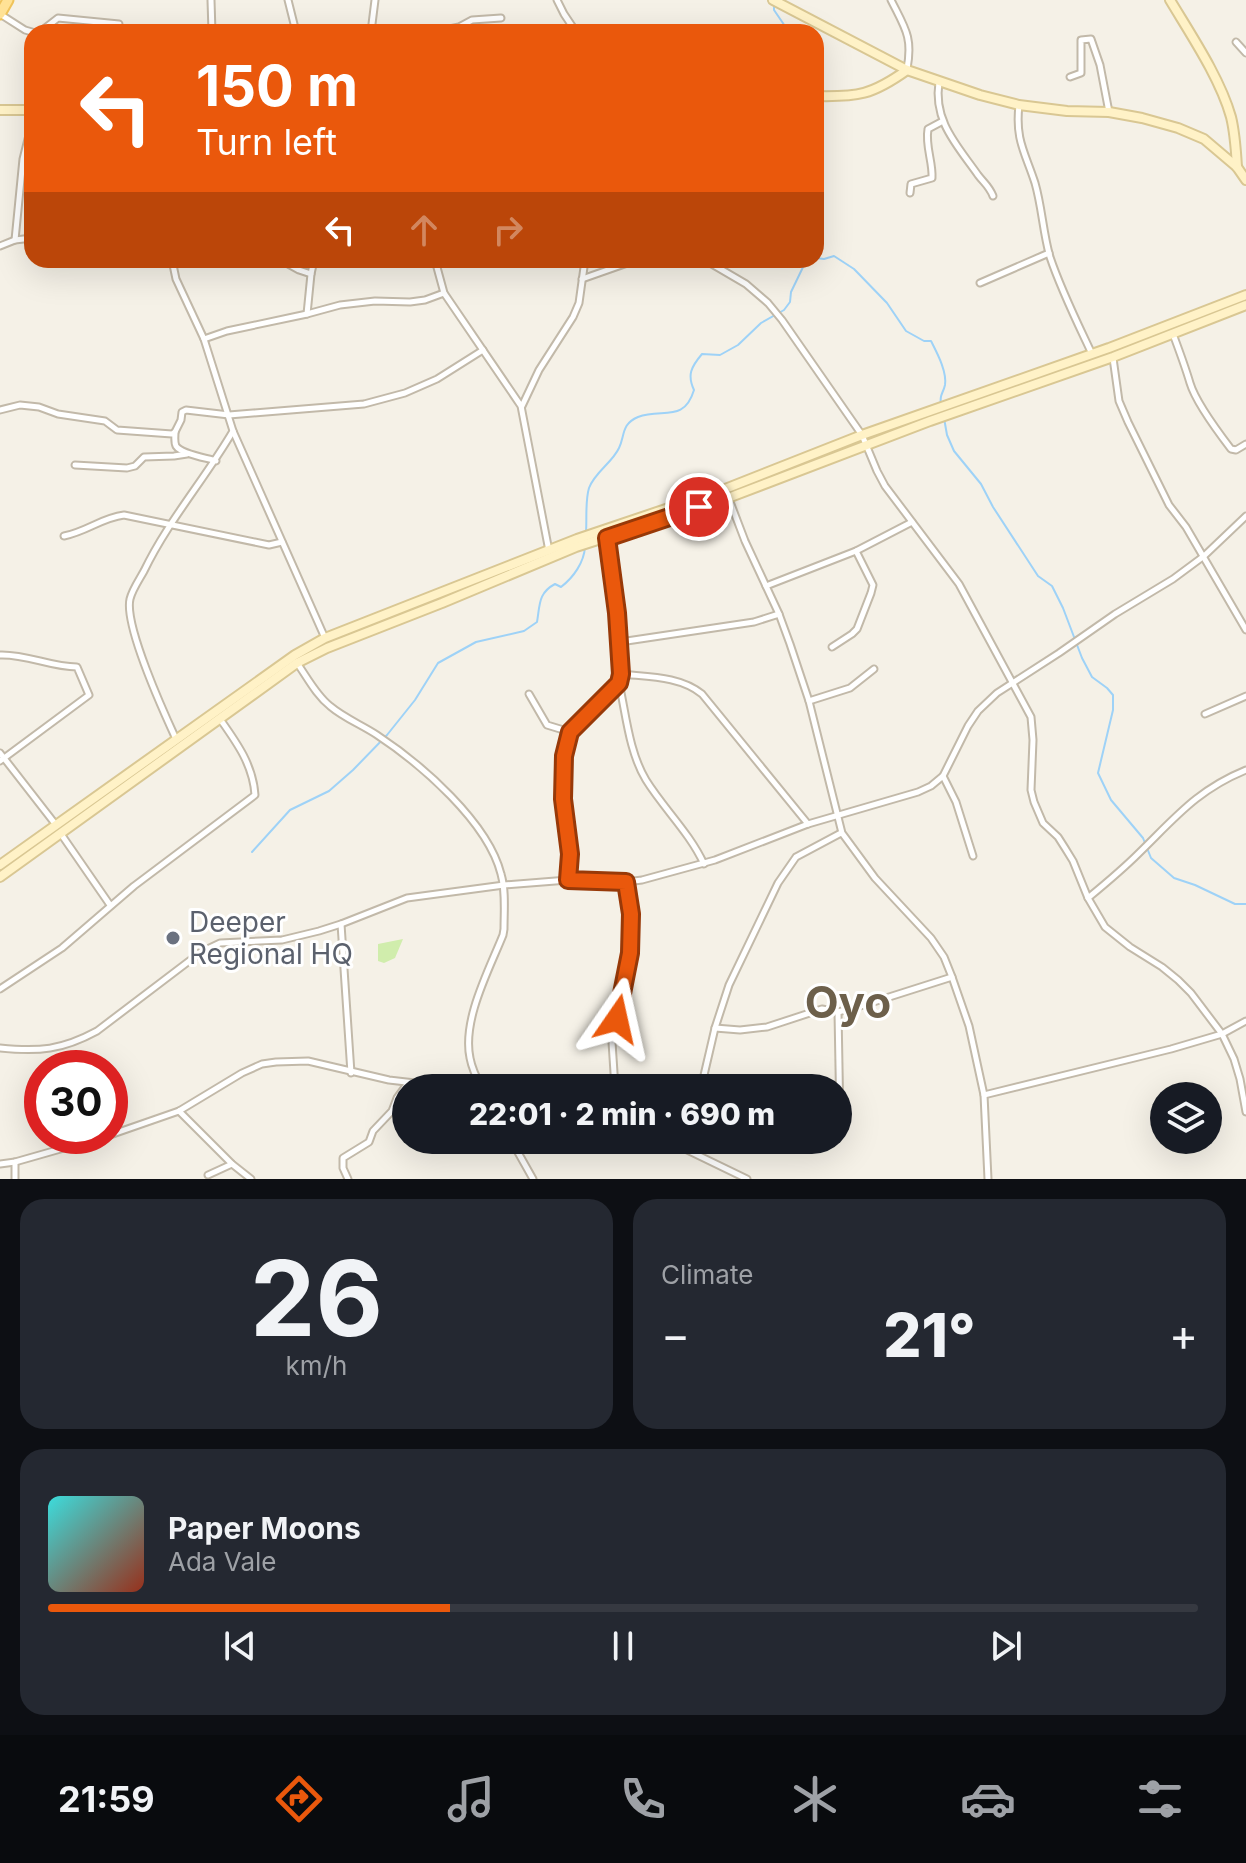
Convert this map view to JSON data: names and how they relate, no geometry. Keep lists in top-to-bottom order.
{
  "districts": ["Oyo"],
  "places": ["Deeper Regional HQ"],
  "page": {
    "turn": ["150 m", "Turn left"],
    "limit": "30",
    "trip": "22:01 · 2 min · 690 m",
    "tile": [
      ["26", "km/h"],
      "Climate"
    ],
    "heat": ["−", "21°", "+"],
    "song": ["Paper Moons", "Ada Vale"],
    "tabs": "21:59"
  }
}
